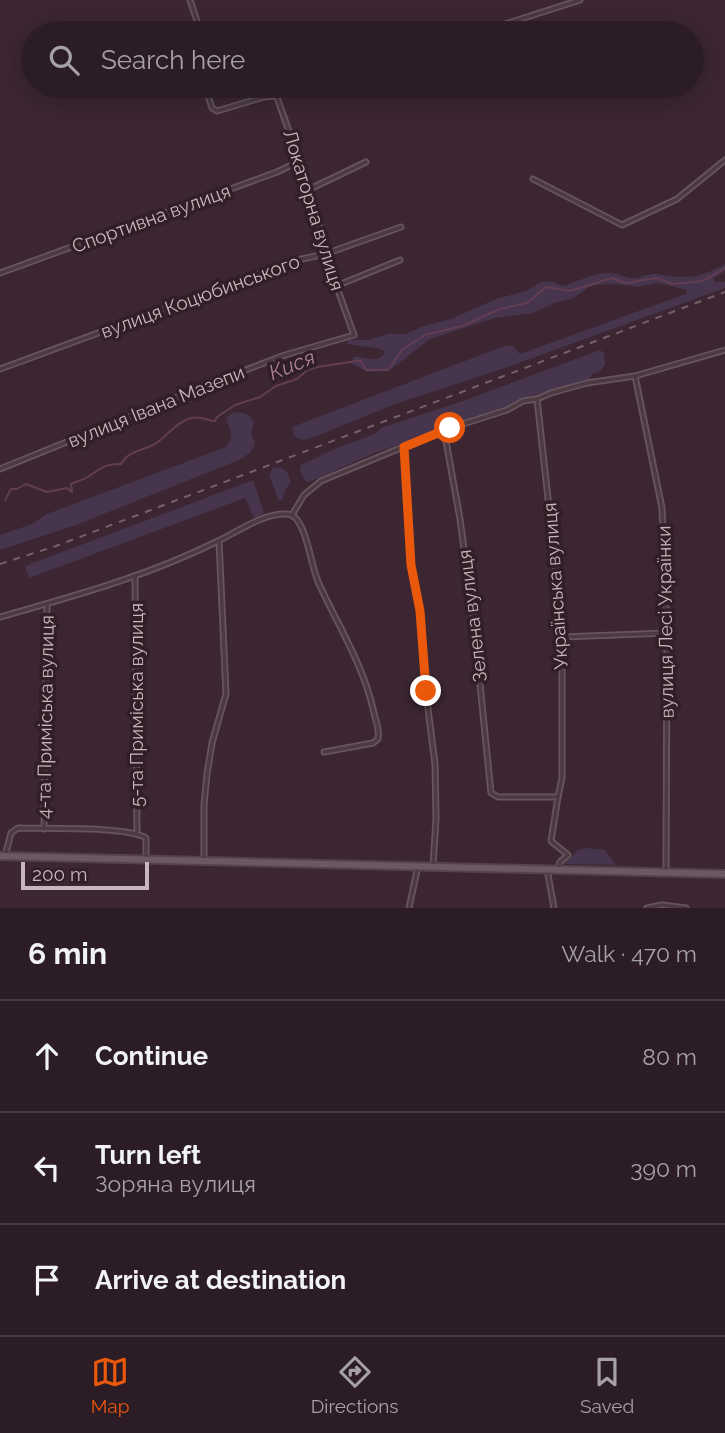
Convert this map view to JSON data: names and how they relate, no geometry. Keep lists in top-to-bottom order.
{
  "streets": {
    "street": [
      "Локаторна вулиця",
      "Спортивна вулиця",
      "вулиця Коцюбинського",
      "вулиця Івана Мазепи",
      "Українська вулиця",
      "Зелена вулиця",
      "вулиця Лесі Українки",
      "5-та Приміська вулиця",
      "4-та Приміська вулиця"
    ]
  },
  "crossings": [
    ["Локаторна вулиця", "Спортивна вулиця"],
    ["Локаторна вулиця", "вулиця Коцюбинського"],
    ["Локаторна вулиця", "вулиця Івана Мазепи"],
    ["Українська вулиця", "Зелена вулиця"]
  ],
  "water": ["Кися"],
  "scale_bar": "200 m",
  "page": {
    "search": "Search here",
    "scale": "200 m",
    "heading": ["6 min", "Walk · 470 m"],
    "list": [
      ["Continue", "80 m"],
      ["Turn left", "Зоряна вулиця", "390 m"],
      "Arrive at destination"
    ],
    "nav": ["Map", "Directions", "Saved"]
  }
}
